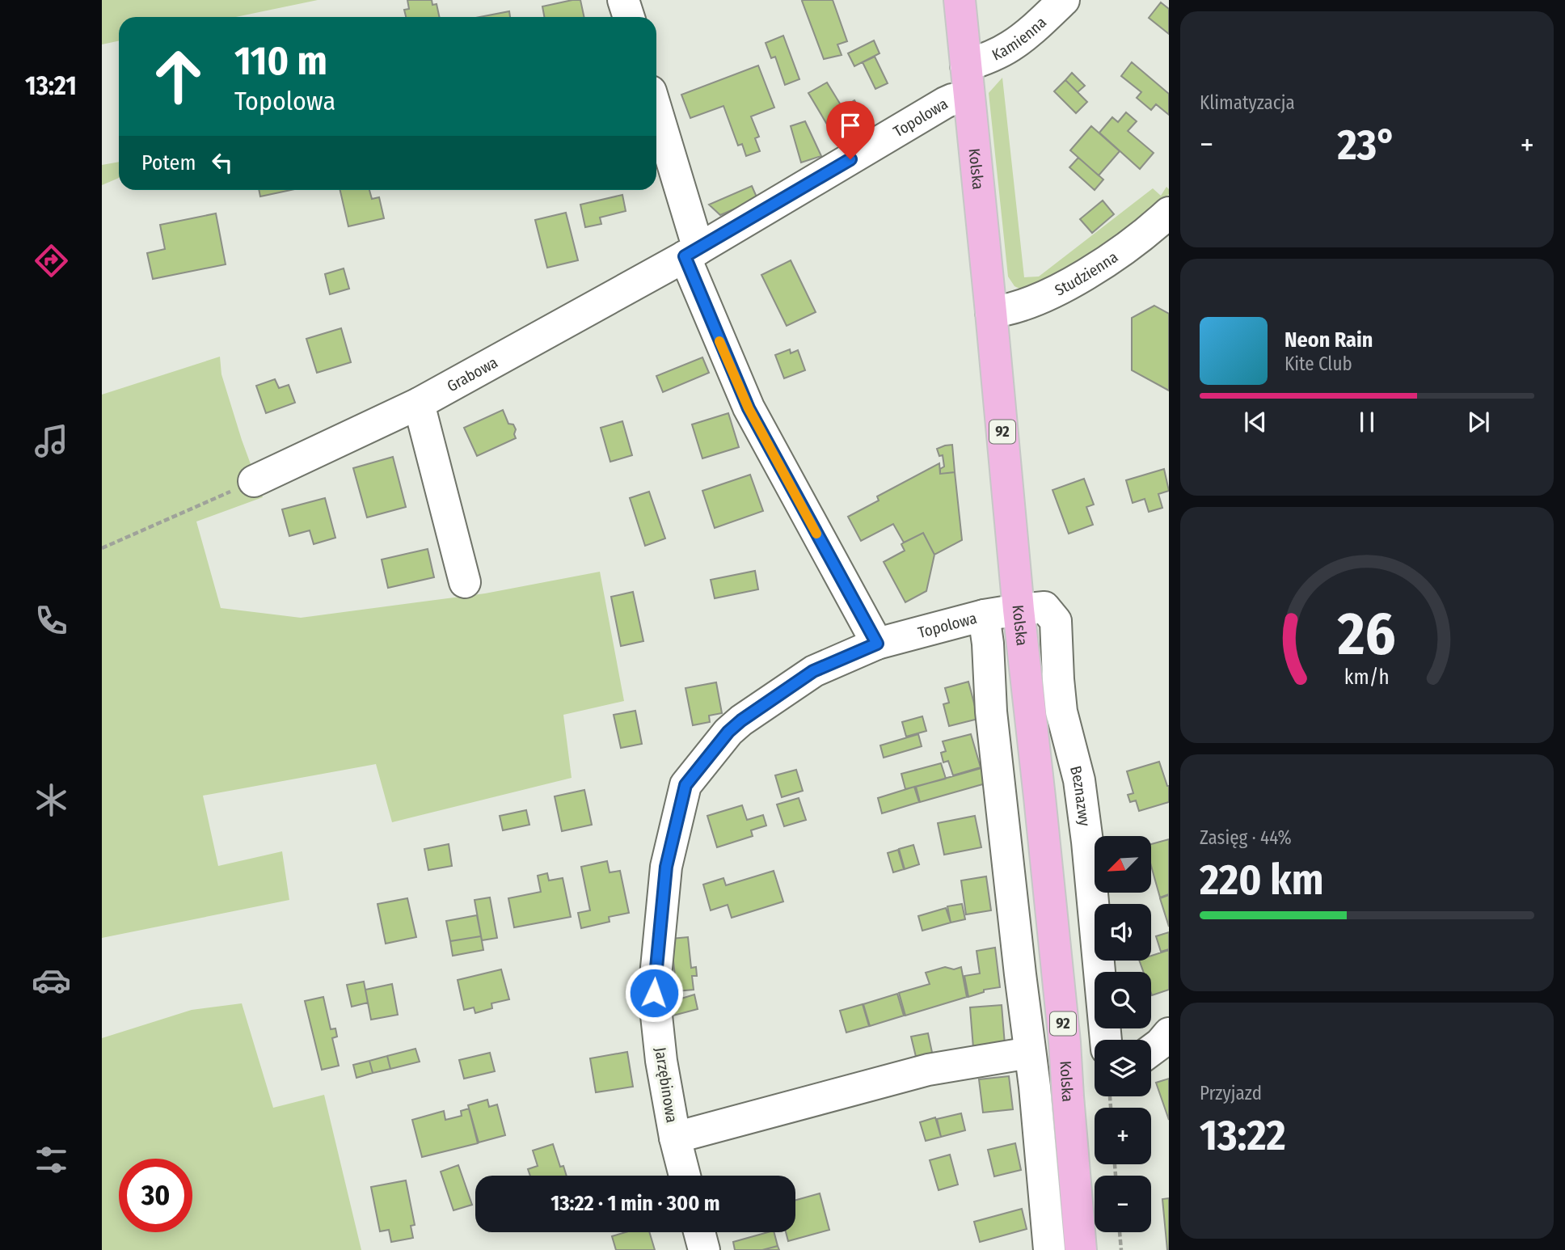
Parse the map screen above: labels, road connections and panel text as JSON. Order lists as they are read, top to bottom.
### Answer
{
  "streets": {
    "main road": ["Kolska", "92"],
    "street": [
      "Kamienna",
      "Topolowa",
      "Studzienna",
      "Grabowa",
      "Beznazwy",
      "Jarzębinowa"
    ]
  },
  "crossings": [
    ["Kamienna", "Kolska"],
    ["Topolowa", "Kolska"],
    ["Topolowa", "Grabowa"],
    ["Topolowa", "Beznazwy"],
    ["Topolowa", "Jarzębinowa"],
    ["Kolska", "Studzienna"],
    ["Kolska", "Beznazwy"]
  ],
  "north": "bottom left",
  "page": {
    "tabs": "13:21",
    "tile": [
      "Klimatyzacja",
      ["Zasięg · 44%", "220 km"],
      ["Przyjazd", "13:22"]
    ],
    "turn": ["110 m", "Topolowa"],
    "heat": ["−", "23°", "+"],
    "then": "Potem",
    "song": ["Neon Rain", "Kite Club"],
    "map_buttons": ["+", "−"],
    "limit": "30",
    "trip": "13:22 · 1 min · 300 m",
    "gauge": ["26", "km/h"]
  }
}
